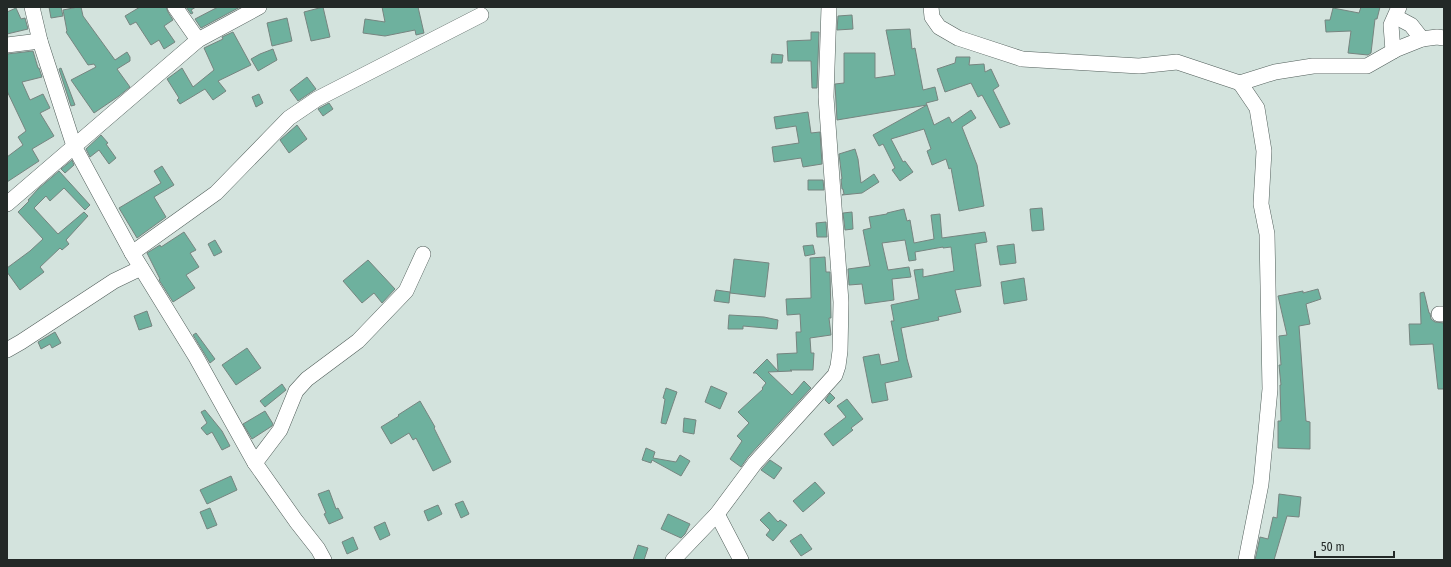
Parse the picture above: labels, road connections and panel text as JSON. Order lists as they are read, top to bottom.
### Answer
{
  "scale_bar": "50 m"
}
